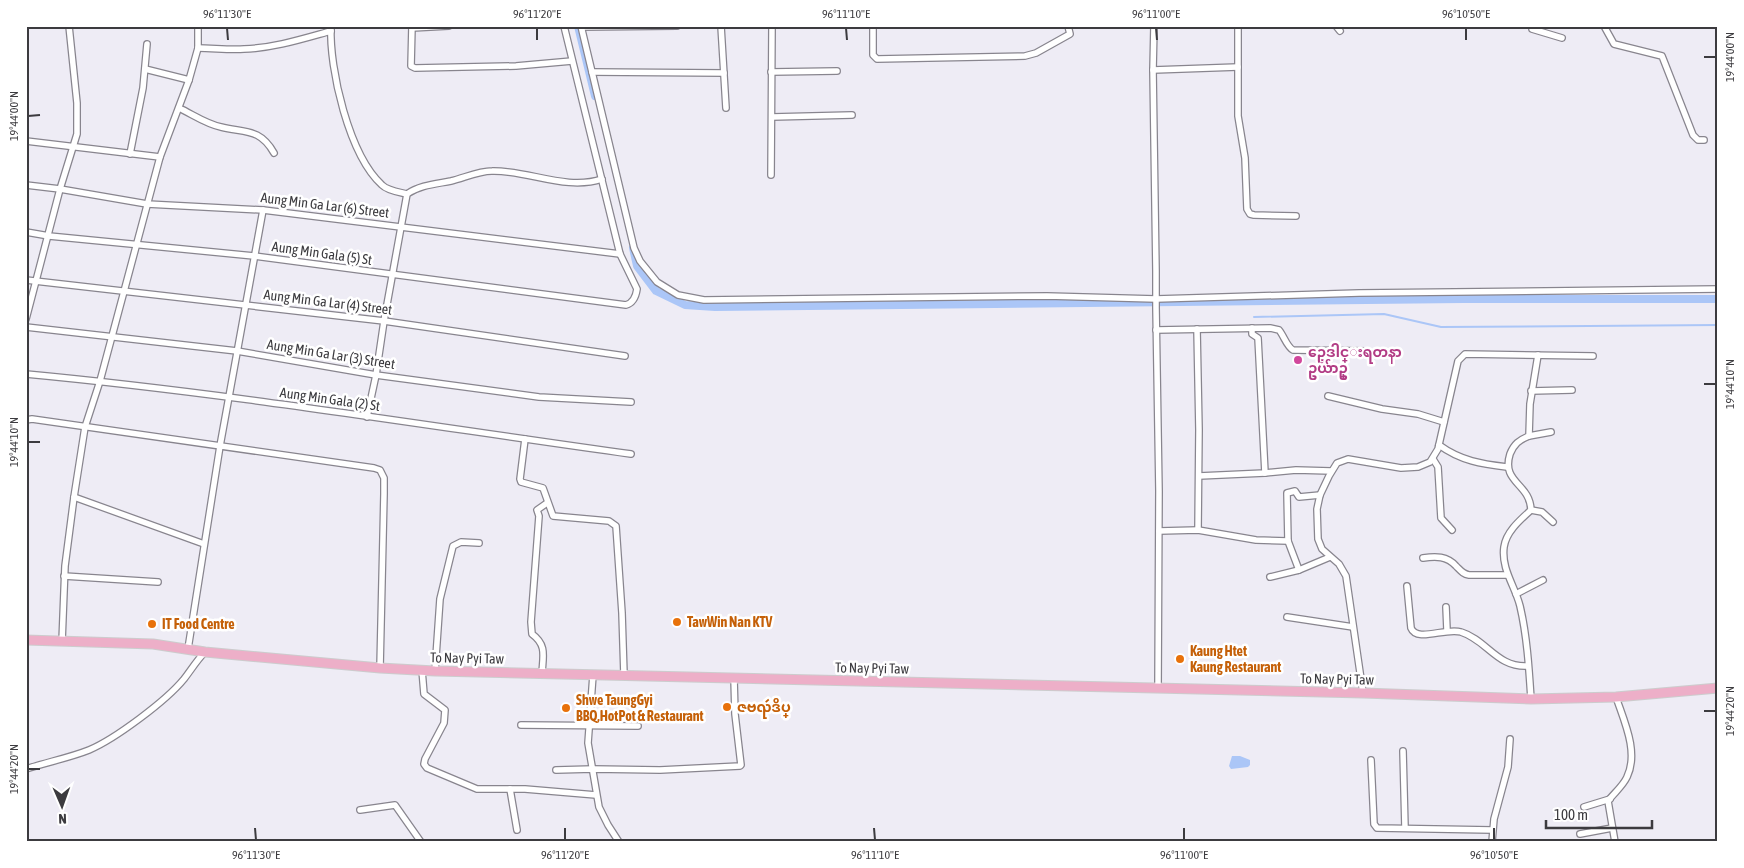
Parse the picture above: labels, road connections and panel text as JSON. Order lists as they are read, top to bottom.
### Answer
{
  "streets": {
    "main road": ["To Nay Pyi Taw"],
    "street": [
      "Aung Min Ga Lar (6) Street",
      "Aung Min Gala (5) St",
      "Aung Min Ga Lar (4) Street",
      "Aung Min Ga Lar (3) Street",
      "Aung Min Gala (2) St"
    ]
  },
  "crossings": [
    ["Aung Min Ga Lar (6) Street", "Aung Min Gala (5) St"]
  ],
  "places": [
    "ဥေဒါင္းရတနာ ဥယ်ာဥ္",
    "TawWin Nan KTV",
    "IT Food Centre",
    "Kaung Htet Kaung Restaurant",
    "ဇဗၺဴဒိပ္",
    "Shwe TaungGyi BBQ,HotPot & Restaurant"
  ],
  "scale_bar": "100 m",
  "north": "bottom",
  "coordinates": [
    "96°11'30\"E",
    "96°11'20\"E",
    "96°11'10\"E",
    "96°11'00\"E",
    "96°10'50\"E",
    "19°44'00\"N",
    "19°44'10\"N",
    "19°44'20\"N"
  ]
}
